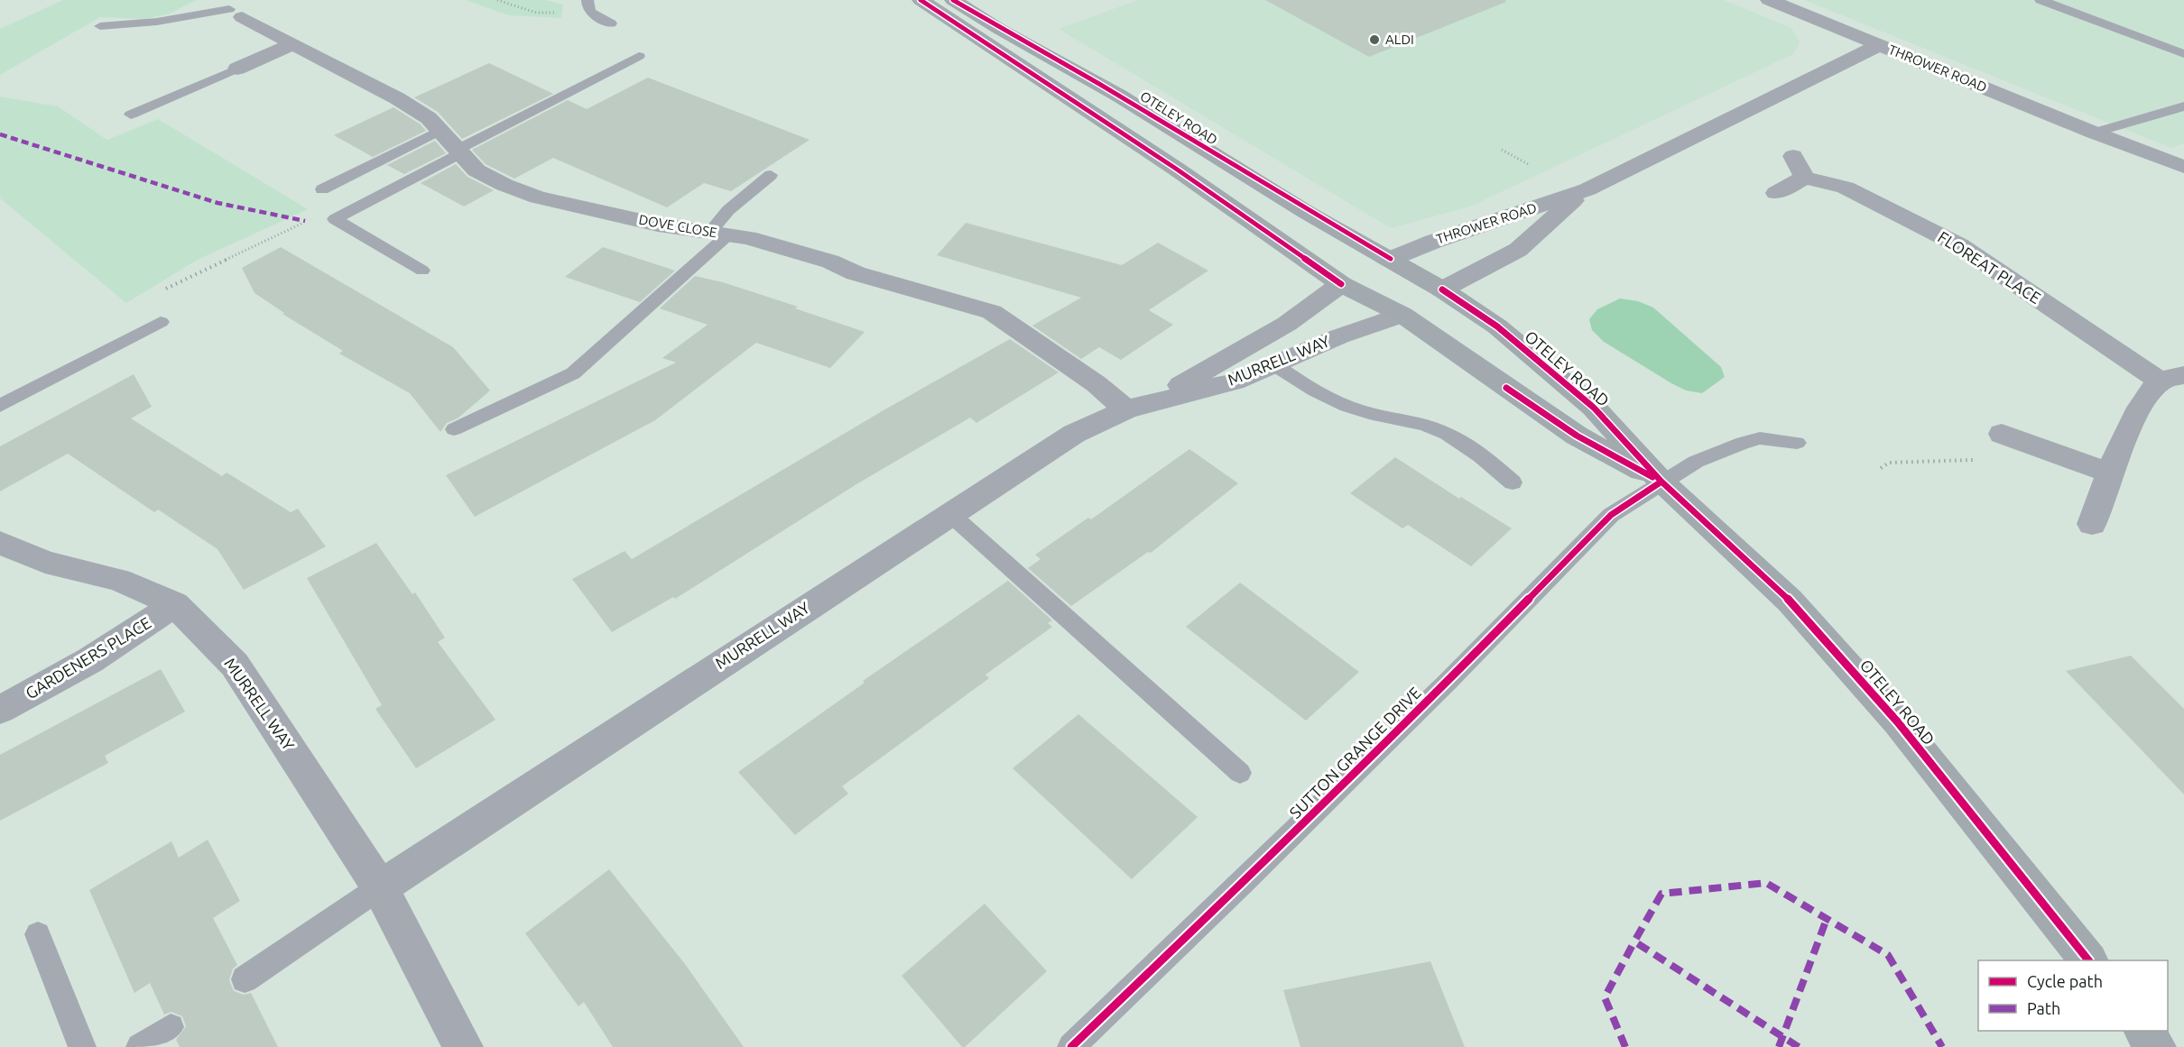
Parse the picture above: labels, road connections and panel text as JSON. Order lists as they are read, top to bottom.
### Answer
{
  "streets": {
    "main road": ["OTELEY ROAD"],
    "street": [
      "THROWER ROAD",
      "DOVE CLOSE",
      "FLOREAT PLACE",
      "MURRELL WAY",
      "GARDENERS PLACE"
    ],
    "lane": ["SUTTON GRANGE DRIVE"]
  },
  "crossings": [
    ["THROWER ROAD", "OTELEY ROAD"],
    ["OTELEY ROAD", "MURRELL WAY"],
    ["OTELEY ROAD", "SUTTON GRANGE DRIVE"],
    ["DOVE CLOSE", "MURRELL WAY"],
    ["MURRELL WAY", "GARDENERS PLACE"]
  ],
  "places": ["ALDI"],
  "legend": ["Cycle path", "Path"]
}
